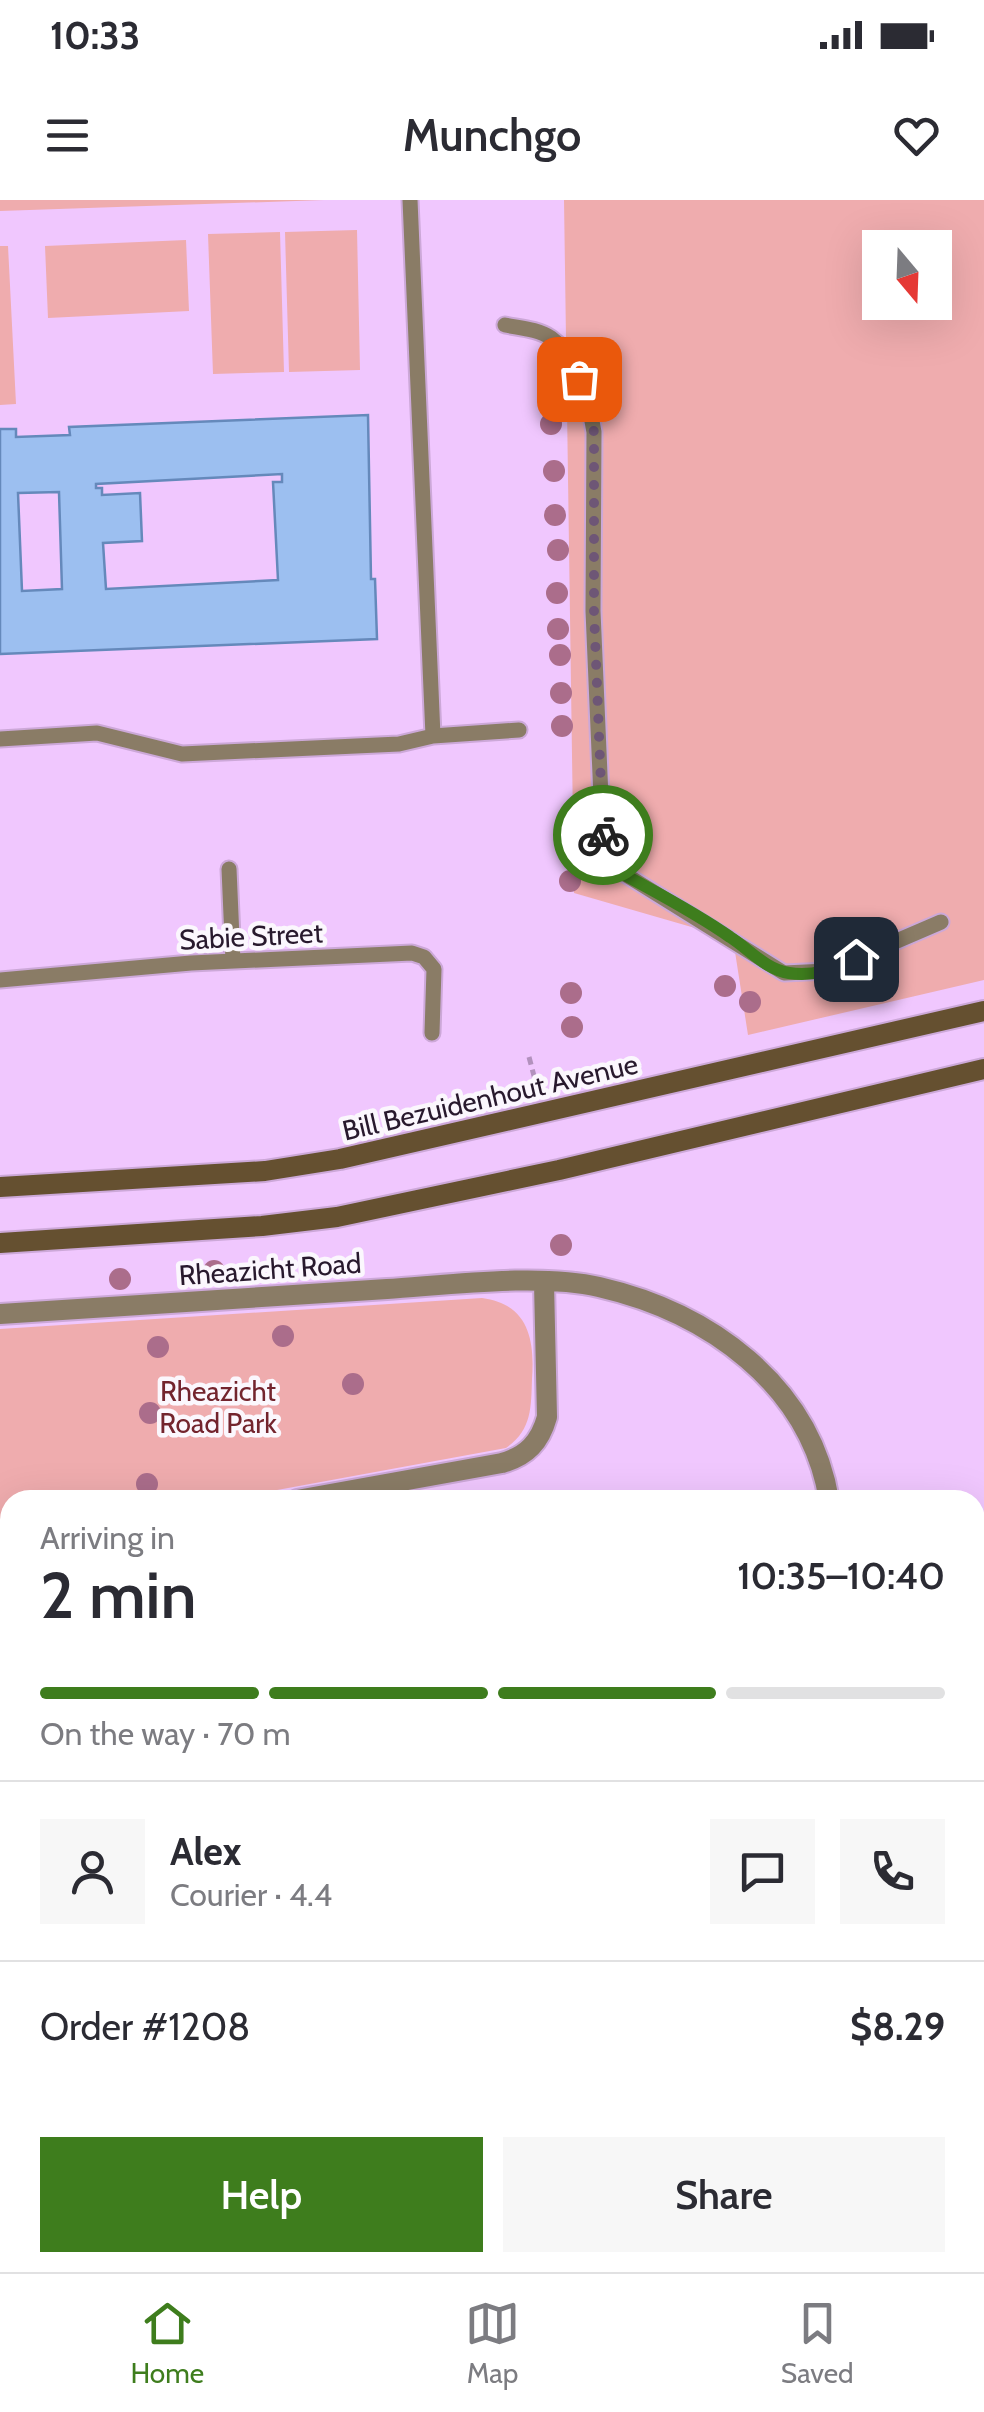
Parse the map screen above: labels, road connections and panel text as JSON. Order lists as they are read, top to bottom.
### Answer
{
  "streets": {
    "main road": ["Bill Bezuidenhout Avenue"],
    "street": ["Rheazicht Road"],
    "lane": ["Sabie Street"]
  },
  "parks": ["Rheazicht Road Park"],
  "north": "bottom",
  "page": {
    "status": "10:33",
    "header": "Munchgo",
    "heading": ["2 min", "Arriving in", "10:35–10:40"],
    "panel": [
      "Alex",
      "Courier · 4.4",
      "Order #1208",
      "$8.29"
    ],
    "bar": "On the way · 70 m",
    "buttons": ["Help", "Share"],
    "tabs": ["Home", "Map", "Saved"]
  }
}
